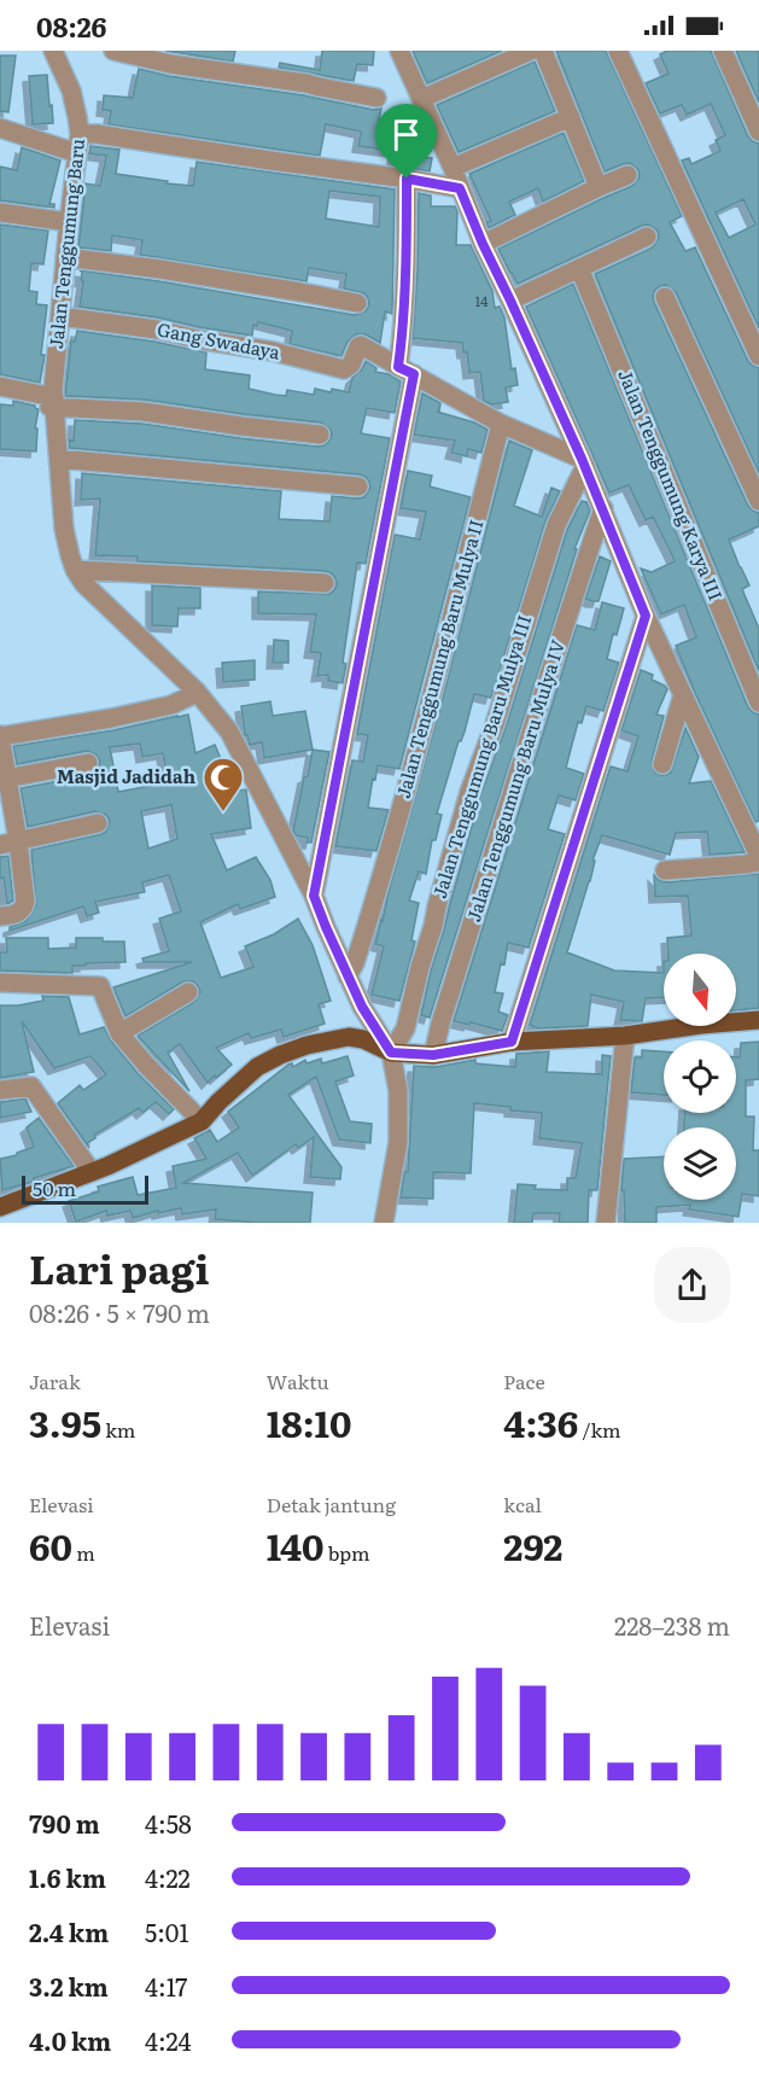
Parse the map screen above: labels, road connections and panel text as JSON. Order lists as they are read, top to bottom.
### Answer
{
  "streets": {
    "street": [
      "Jalan Tenggumung Baru",
      "Gang Swadaya",
      "Jalan Tenggumung Karya III",
      "Jalan Tenggumung Baru Mulya II",
      "Jalan Tenggumung Baru Mulya III",
      "Jalan Tenggumung Baru Mulya IV"
    ]
  },
  "crossings": [
    ["Jalan Tenggumung Baru", "Gang Swadaya"],
    ["Jalan Tenggumung Baru", "Jalan Tenggumung Baru Mulya II"],
    ["Jalan Tenggumung Baru", "Jalan Tenggumung Baru Mulya III"]
  ],
  "places": {
    "mosque": ["Masjid Jadidah"]
  },
  "house_numbers": ["14"],
  "scale_bar": "50 m",
  "north": "bottom",
  "page": {
    "status": "08:26",
    "scale": "50 m",
    "heading": ["Lari pagi", "08:26 · 5 × 790 m"],
    "stats": [
      ["Jarak", "3.95 km"],
      ["Waktu", "18:10"],
      ["Pace", "4:36 /km"],
      ["Elevasi", "60 m"],
      ["Detak jantung", "140 bpm"],
      ["kcal", "292"]
    ],
    "chart": ["Elevasi", "228–238 m"],
    "list": [
      {
        "name": "790 m",
        "note": "4:58"
      },
      {
        "name": "1.6 km",
        "note": "4:22"
      },
      {
        "name": "2.4 km",
        "note": "5:01"
      },
      {
        "name": "3.2 km",
        "note": "4:17"
      },
      {
        "name": "4.0 km",
        "note": "4:24"
      }
    ]
  }
}
